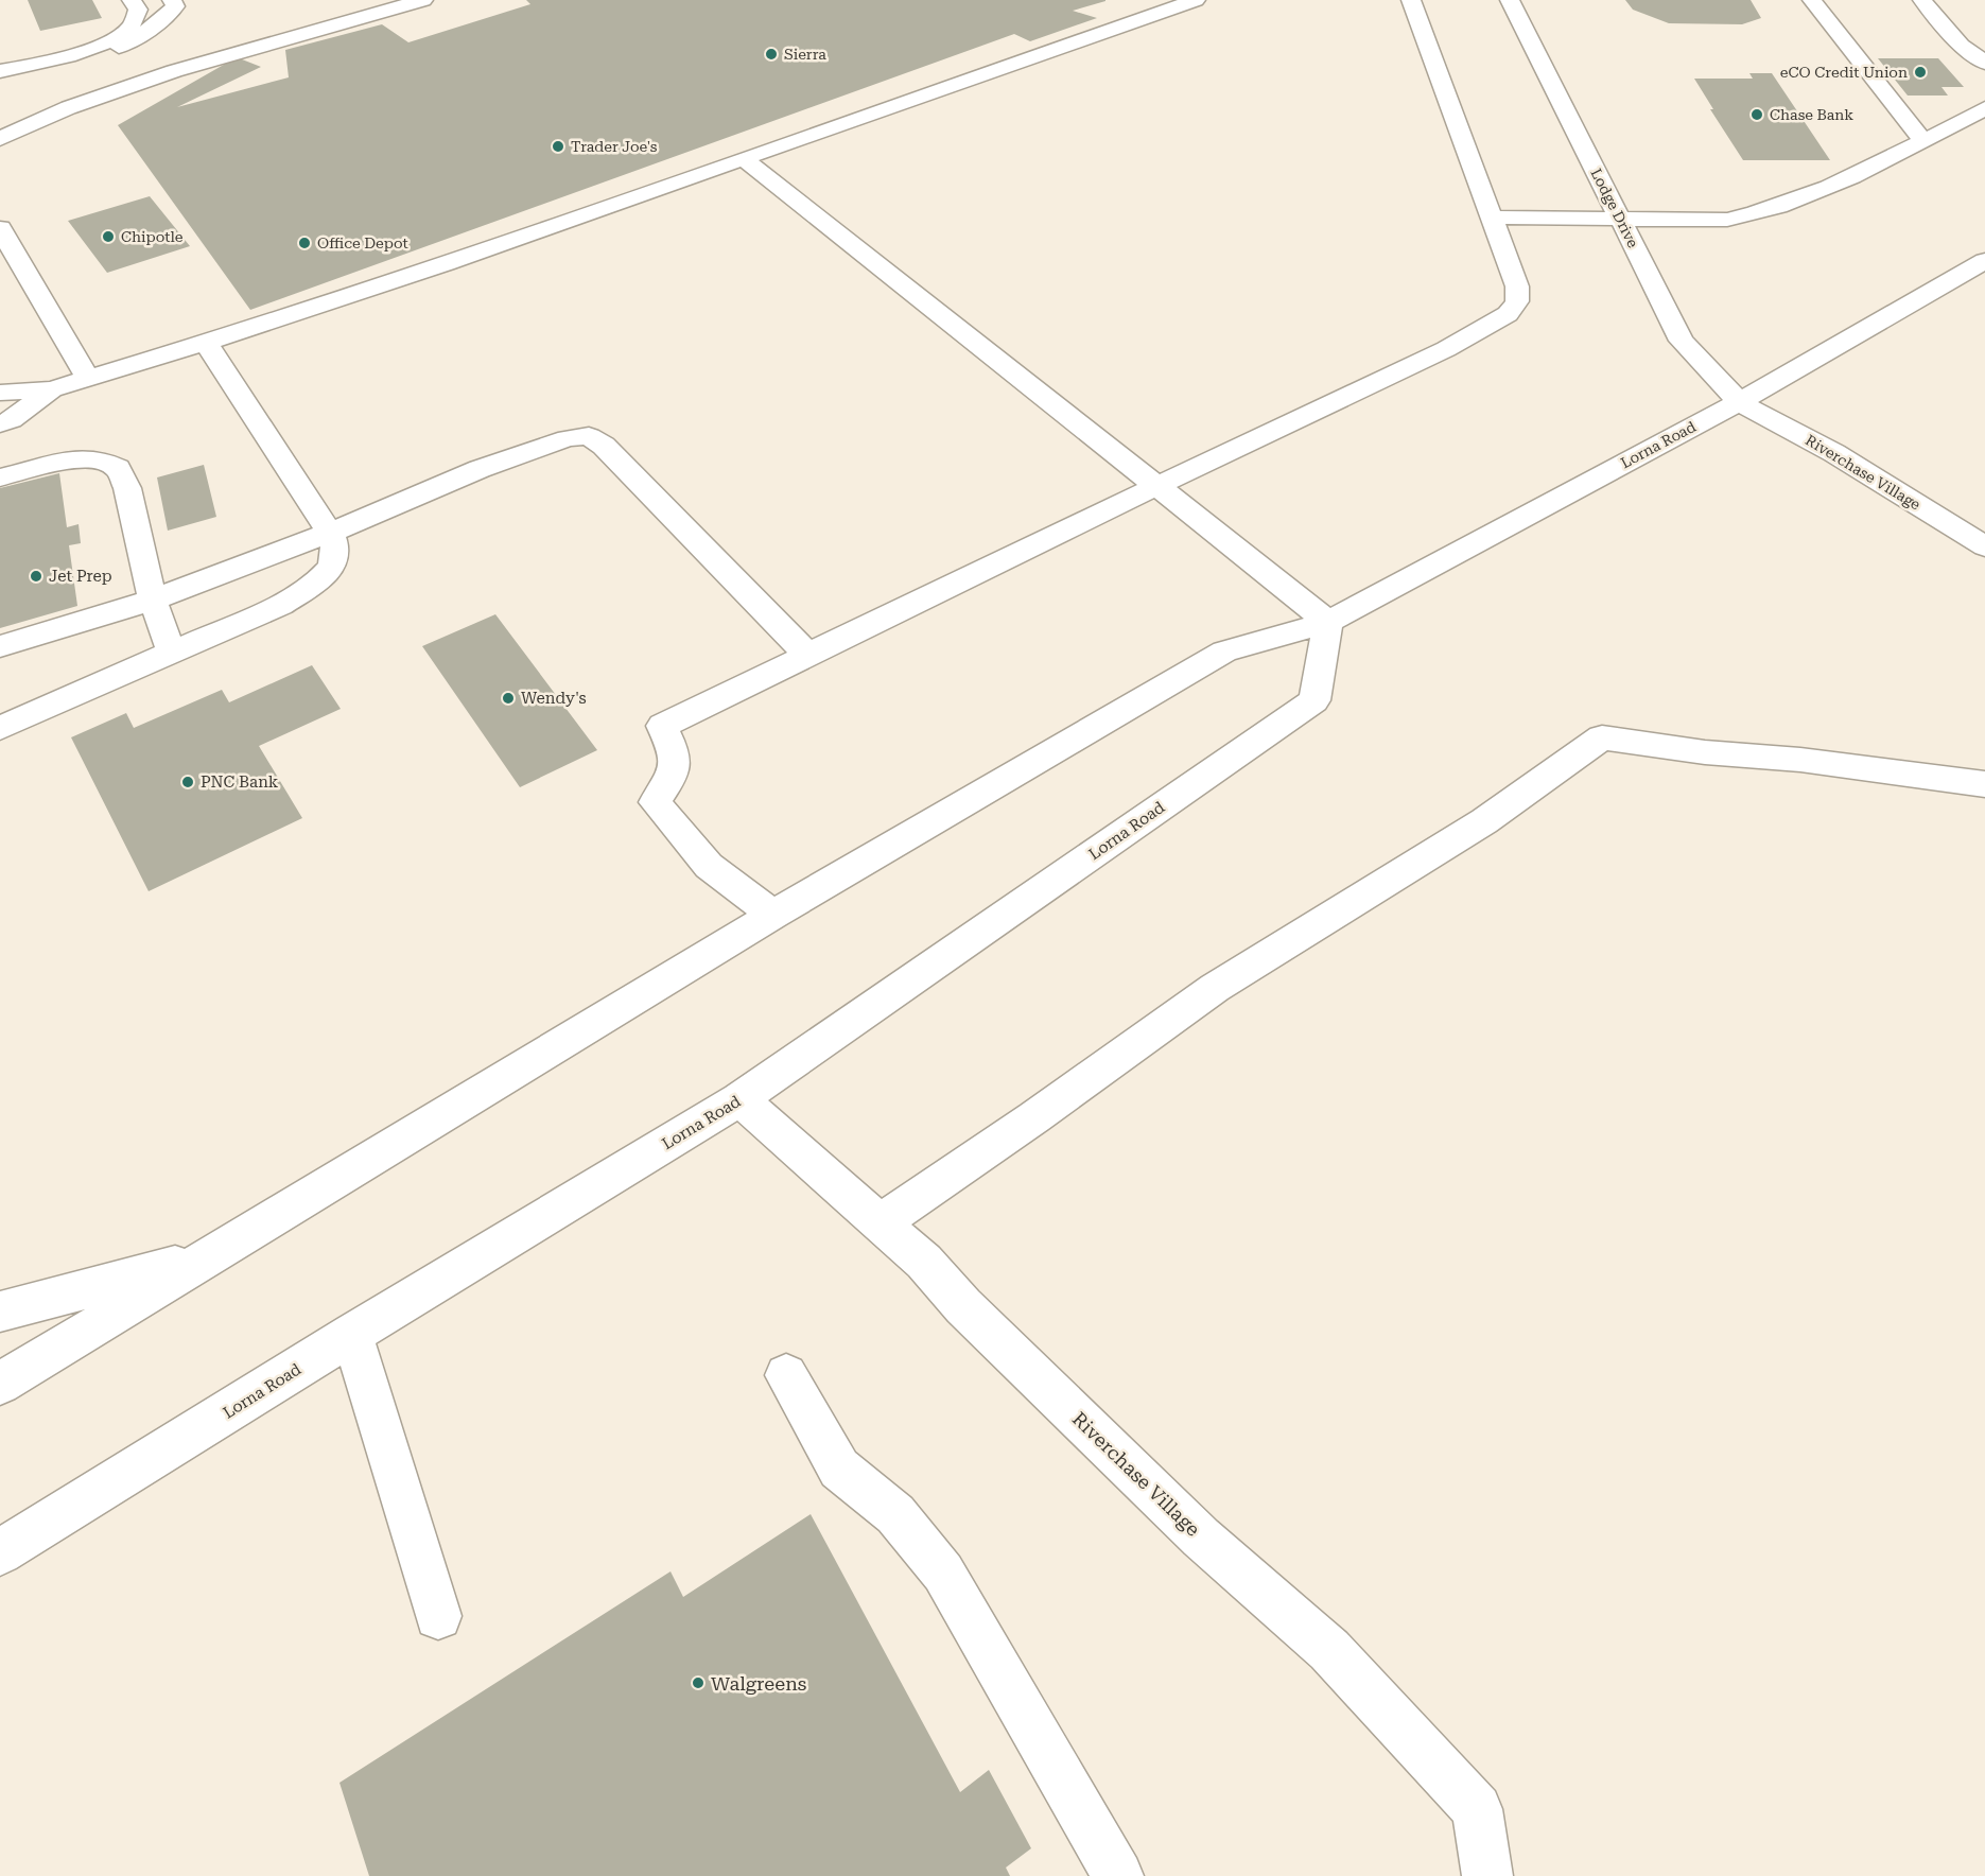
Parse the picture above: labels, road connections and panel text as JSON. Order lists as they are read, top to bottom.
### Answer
{
  "streets": {
    "street": ["Lodge Drive", "Lorna Road", "Riverchase Village"]
  },
  "crossings": [
    ["Lodge Drive", "Lorna Road"],
    ["Lodge Drive", "Riverchase Village"],
    ["Lorna Road", "Riverchase Village"]
  ],
  "places": [
    "Sierra",
    "eCO Credit Union",
    "Chase Bank",
    "Trader Joe's",
    "Chipotle",
    "Office Depot",
    "Jet Prep",
    "Wendy's",
    "PNC Bank",
    "Walgreens"
  ]
}
